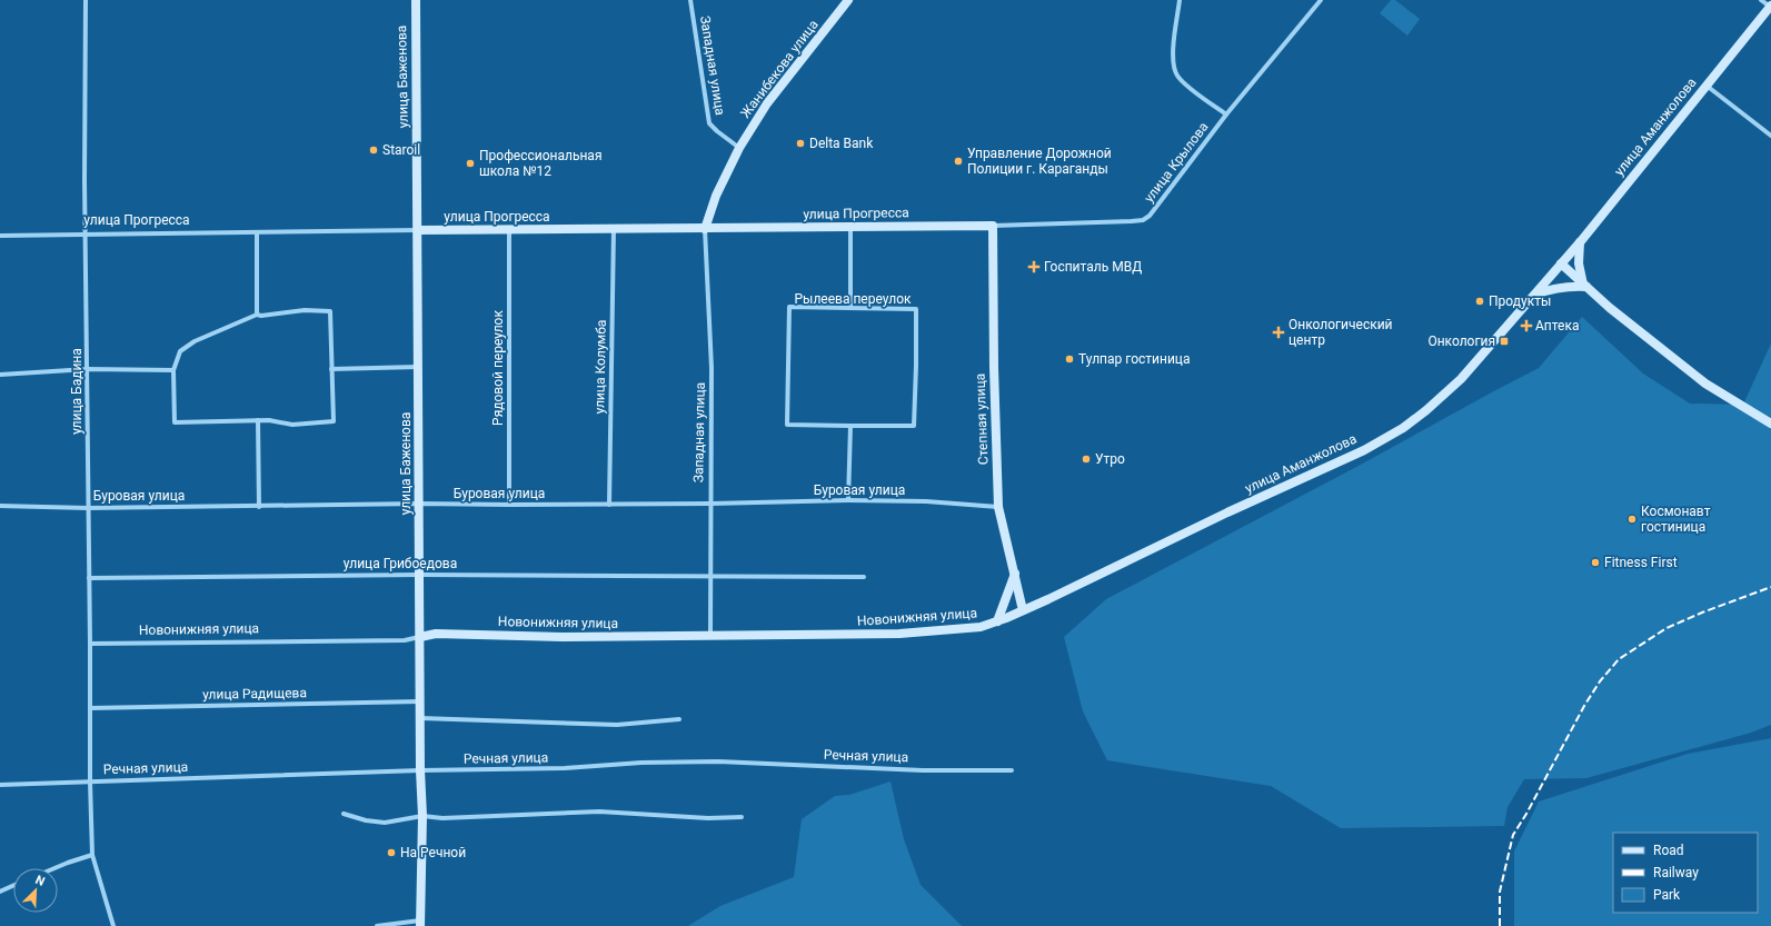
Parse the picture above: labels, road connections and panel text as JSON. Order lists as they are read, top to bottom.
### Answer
{
  "streets": {
    "main road": [
      "Жанибекова улица",
      "улица Баженова",
      "улица Аманжолова",
      "улица Прогресса",
      "Степная улица",
      "Новонижняя улица"
    ],
    "street": [
      "Западная улица",
      "улица Крылова",
      "Рылеева переулок",
      "улица Колумба",
      "Рядовой переулок",
      "улица Бадина",
      "Буровая улица",
      "улица Грибоедова",
      "улица Радищева",
      "Речная улица"
    ]
  },
  "crossings": [
    ["Западная улица", "Жанибекова улица"],
    ["Западная улица", "улица Прогресса"],
    ["Западная улица", "Буровая улица"],
    ["Западная улица", "улица Грибоедова"],
    ["Западная улица", "Новонижняя улица"],
    ["Жанибекова улица", "улица Прогресса"],
    ["улица Баженова", "улица Прогресса"],
    ["улица Баженова", "Буровая улица"],
    ["улица Баженова", "улица Грибоедова"],
    ["улица Баженова", "Новонижняя улица"],
    ["улица Баженова", "улица Радищева"],
    ["улица Баженова", "Речная улица"],
    ["улица Аманжолова", "Степная улица"],
    ["улица Аманжолова", "Новонижняя улица"],
    ["улица Крылова", "улица Прогресса"],
    ["улица Крылова", "Степная улица"],
    ["улица Прогресса", "улица Колумба"],
    ["улица Прогресса", "Рядовой переулок"],
    ["улица Прогресса", "улица Бадина"],
    ["улица Прогресса", "Степная улица"],
    ["улица Колумба", "Буровая улица"],
    ["Рядовой переулок", "Буровая улица"],
    ["улица Бадина", "Буровая улица"],
    ["улица Бадина", "улица Грибоедова"],
    ["улица Бадина", "Новонижняя улица"],
    ["улица Бадина", "улица Радищева"],
    ["улица Бадина", "Речная улица"],
    ["Степная улица", "Буровая улица"],
    ["Степная улица", "Новонижняя улица"]
  ],
  "places": {
    "other": [
      "Delta Bank",
      "Staroil",
      "Управление Дорожной Полиции г. Караганды",
      "Профессиональная школа №12",
      "Продукты",
      "Тулпар гостиница",
      "Утро",
      "Космонавт гостиница",
      "Fitness First",
      "На Речной"
    ],
    "health": ["Госпиталь МВД", "Аптека", "Онкологический центр"],
    "transit": ["Онкология"]
  },
  "legend": ["Road", "Railway", "Park"],
  "north": "top right"
}
